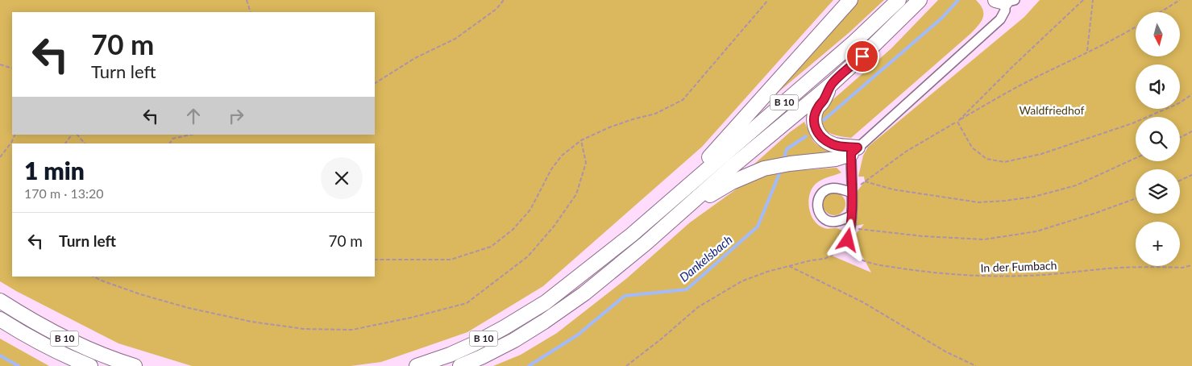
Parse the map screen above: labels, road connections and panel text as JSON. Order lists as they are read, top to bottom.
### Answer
{
  "streets": {
    "highway": ["B 10"],
    "path": ["In der Fumbach"]
  },
  "water": ["Dankelsbach"],
  "parks": ["Waldfriedhof"],
  "north": "bottom",
  "page": {
    "map_buttons": "+",
    "turn": ["70 m", "Turn left"],
    "heading": ["1 min", "170 m · 13:20"],
    "list": [
      {
        "name": "Turn left",
        "value": "70 m"
      }
    ]
  }
}
